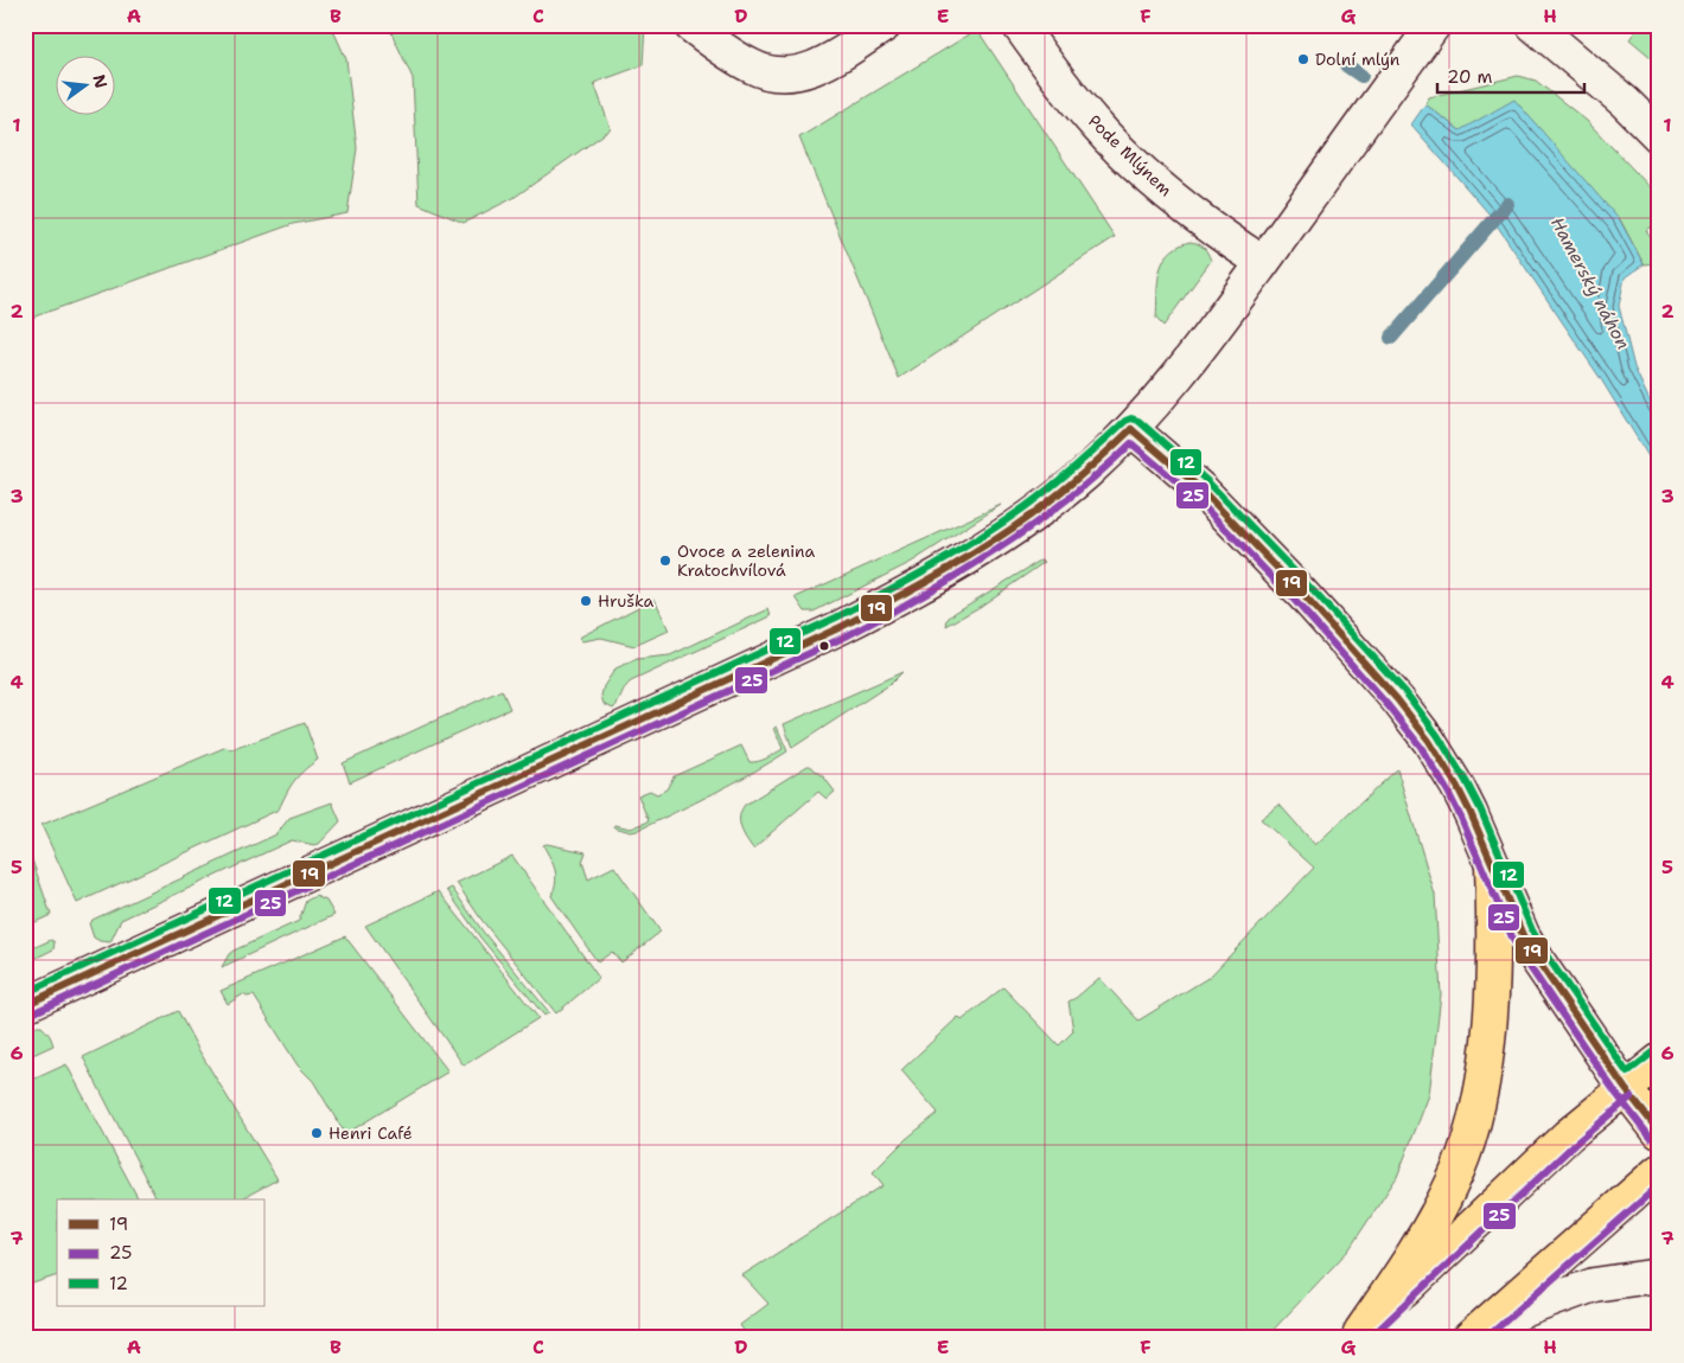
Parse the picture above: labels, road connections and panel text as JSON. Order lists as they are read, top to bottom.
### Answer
{
  "streets": {
    "street": ["Pode Mlýnem"]
  },
  "water": ["Hamerský náhon"],
  "places": [
    "Dolní mlýn",
    "Ovoce a zelenina Kratochvílová",
    "Hruška",
    "Henri Café"
  ],
  "lines": ["transit line 12", "transit line 19", "transit line 25"],
  "legend": ["19", "25", "12"],
  "scale_bar": "20 m",
  "north": "right",
  "grid": {
    "columns": [
      "A",
      "B",
      "C",
      "D",
      "E",
      "F",
      "G",
      "H"
    ],
    "rows": [
      "1",
      "2",
      "3",
      "4",
      "5",
      "6",
      "7"
    ]
  }
}
